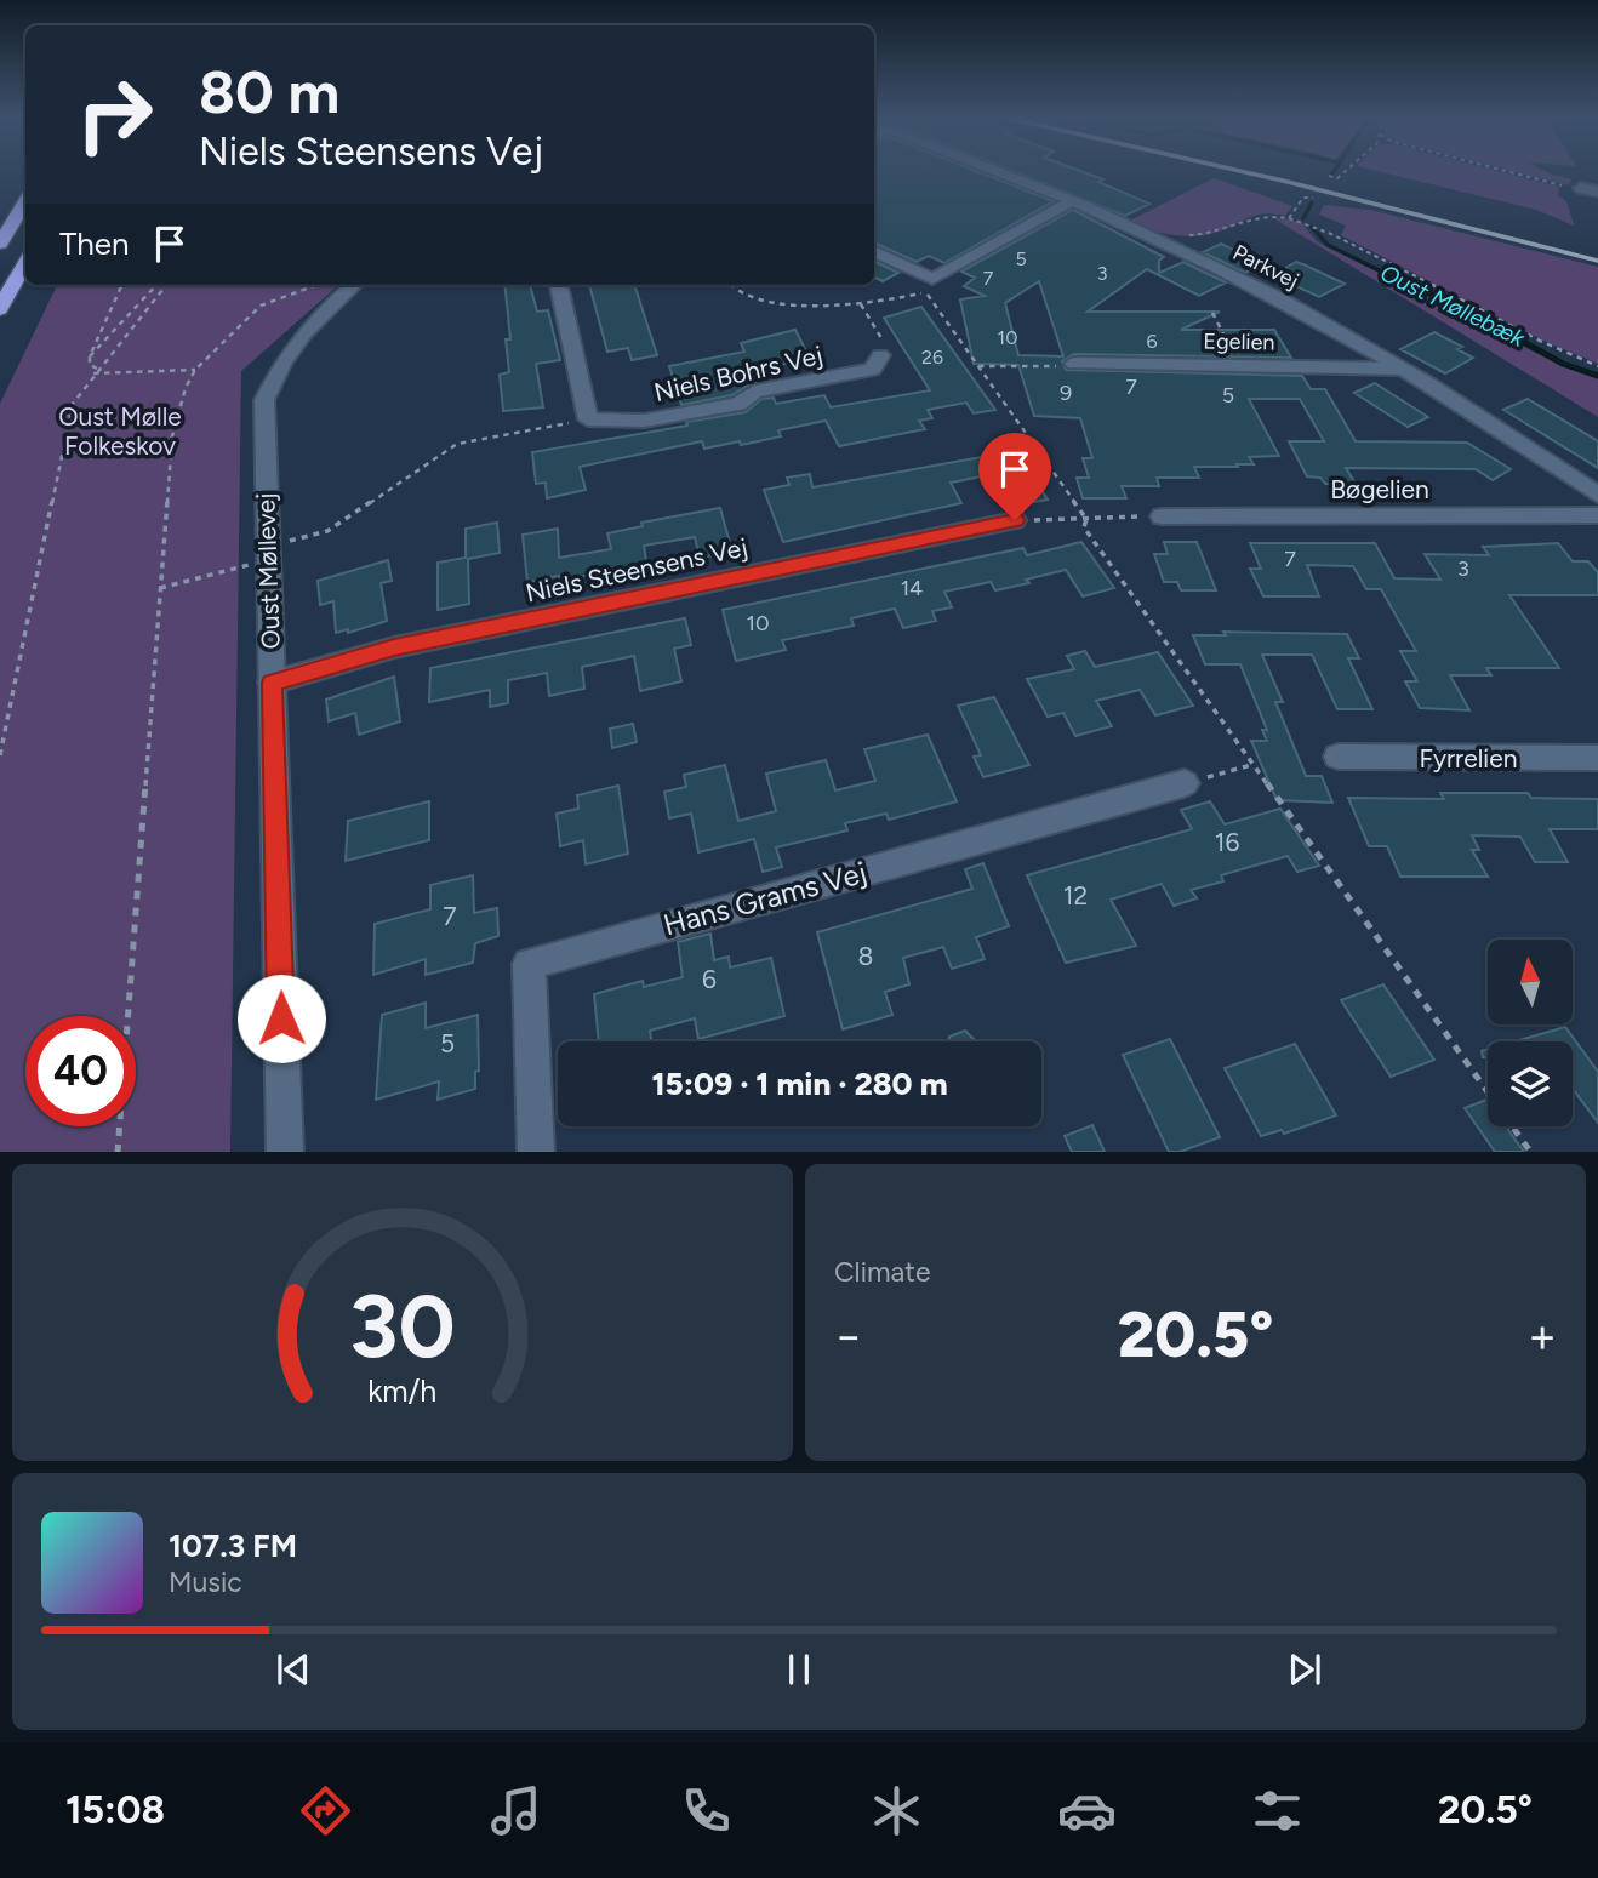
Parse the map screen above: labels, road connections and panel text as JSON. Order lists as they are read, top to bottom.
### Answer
{
  "streets": {
    "street": [
      "Parkvej",
      "Egelien",
      "Niels Bohrs Vej",
      "Bøgelien",
      "Niels Steensens Vej",
      "Oust Møllevej",
      "Fyrrelien",
      "Hans Grams Vej"
    ]
  },
  "crossings": [
    ["Parkvej", "Egelien"],
    ["Niels Steensens Vej", "Oust Møllevej"]
  ],
  "water": ["Oust Møllebæk"],
  "parks": ["Oust Mølle Folkeskov"],
  "house_numbers": [
    "5",
    "3",
    "7",
    "10",
    "6",
    "26",
    "7",
    "9",
    "5",
    "7",
    "3",
    "14",
    "10",
    "16",
    "12",
    "7",
    "8",
    "6",
    "5"
  ],
  "north": "top",
  "page": {
    "turn": ["80 m", "Niels Steensens Vej"],
    "then": "Then",
    "limit": "40",
    "trip": "15:09 · 1 min · 280 m",
    "tile": "Climate",
    "heat": ["−", "20.5°", "+"],
    "song": ["107.3 FM", "Music"],
    "tabs": ["15:08", "20.5°"],
    "gauge": ["30", "km/h"]
  }
}
